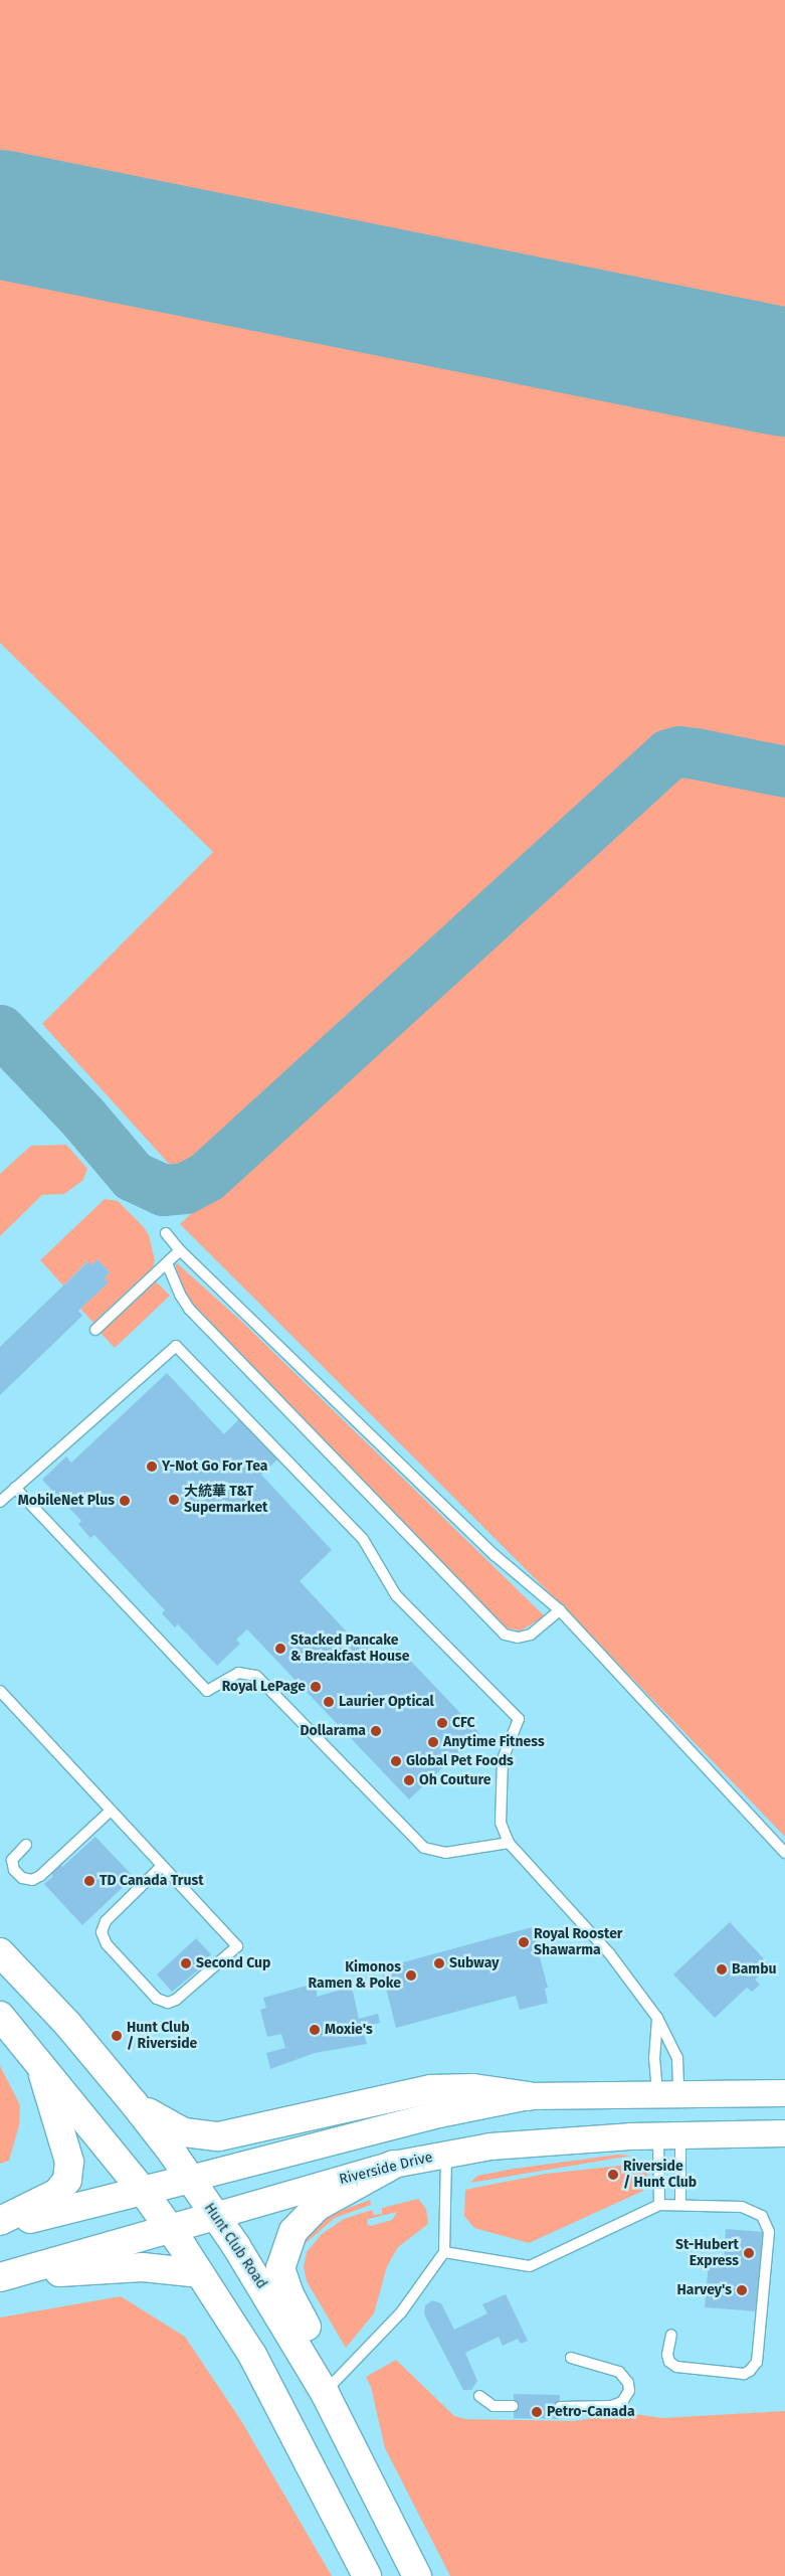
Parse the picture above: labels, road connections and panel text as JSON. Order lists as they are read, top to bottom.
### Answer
{
  "streets": {
    "main road": ["Riverside Drive", "Hunt Club Road"]
  },
  "crossings": [
    ["Riverside Drive", "Hunt Club Road"]
  ],
  "places": [
    "Y-Not Go For Tea",
    "大統華 T&T Supermarket",
    "MobileNet Plus",
    "Stacked Pancake & Breakfast House",
    "Royal LePage",
    "Laurier Optical",
    "CFC",
    "Dollarama",
    "Anytime Fitness",
    "Global Pet Foods",
    "Oh Couture",
    "TD Canada Trust",
    "Royal Rooster Shawarma",
    "Second Cup",
    "Subway",
    "Bambu",
    "Kimonos Ramen & Poke",
    "Moxie's",
    "Hunt Club / Riverside",
    "Riverside / Hunt Club",
    "St-Hubert Express",
    "Harvey's",
    "Petro-Canada"
  ]
}
